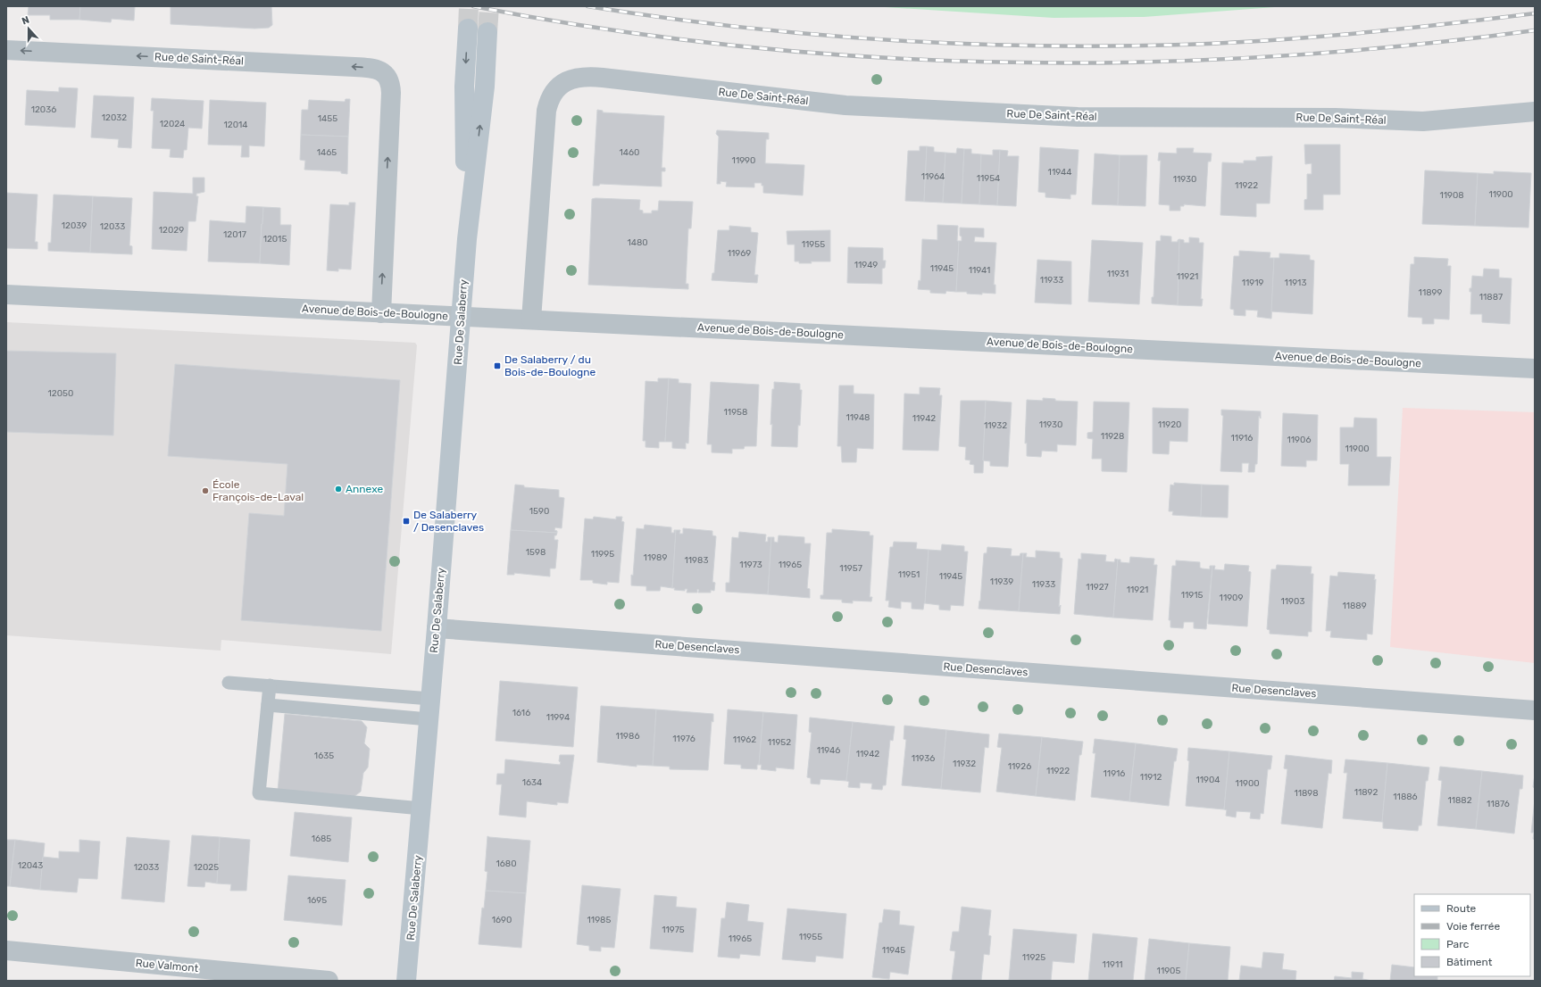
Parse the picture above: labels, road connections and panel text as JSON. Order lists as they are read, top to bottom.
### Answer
{
  "streets": {
    "main road": ["Rue De Salaberry"],
    "street": [
      "Rue de Saint-Réal",
      "Rue De Saint-Réal",
      "Avenue de Bois-de-Boulogne",
      "Rue Desenclaves",
      "Rue Valmont"
    ]
  },
  "crossings": [
    ["Rue de Saint-Réal", "Avenue de Bois-de-Boulogne"],
    ["Rue De Saint-Réal", "Avenue de Bois-de-Boulogne"],
    ["Avenue de Bois-de-Boulogne", "Rue De Salaberry"],
    ["Rue De Salaberry", "Rue Desenclaves"]
  ],
  "places": {
    "transit": ["De Salaberry / du Bois-de-Boulogne", "De Salaberry / Desenclaves"],
    "other": ["Annexe", "École François-de-Laval"]
  },
  "house_numbers": [
    "12036",
    "12032",
    "1455",
    "12024",
    "12014",
    "1465",
    "1460",
    "11990",
    "11944",
    "11964",
    "11954",
    "11930",
    "11922",
    "11900",
    "11908",
    "12039",
    "12033",
    "12029",
    "12017",
    "12015",
    "1480",
    "11955",
    "11969",
    "11949",
    "11945",
    "11941",
    "11931",
    "11921",
    "11933",
    "11919",
    "11913",
    "11899",
    "11887",
    "12050",
    "11958",
    "11948",
    "11942",
    "11930",
    "11920",
    "11932",
    "11928",
    "11916",
    "11906",
    "11900",
    "1590",
    "1598",
    "11995",
    "11989",
    "11983",
    "11973",
    "11965",
    "11957",
    "11951",
    "11945",
    "11939",
    "11933",
    "11927",
    "11921",
    "11915",
    "11909",
    "11903",
    "11889",
    "1616",
    "11994",
    "11986",
    "11976",
    "11962",
    "11952",
    "11946",
    "11942",
    "1635",
    "11936",
    "11932",
    "11926",
    "11922",
    "11916",
    "11912",
    "11904",
    "1634",
    "11900",
    "11892",
    "11898",
    "11886",
    "11882",
    "11876",
    "1685",
    "1680",
    "12043",
    "12033",
    "12025",
    "1695",
    "1690",
    "11985",
    "11975",
    "11955",
    "11965",
    "11945",
    "11925",
    "11911",
    "11905"
  ],
  "legend": [
    "Route",
    "Voie ferrée",
    "Parc",
    "Bâtiment"
  ],
  "north": "top"
}
